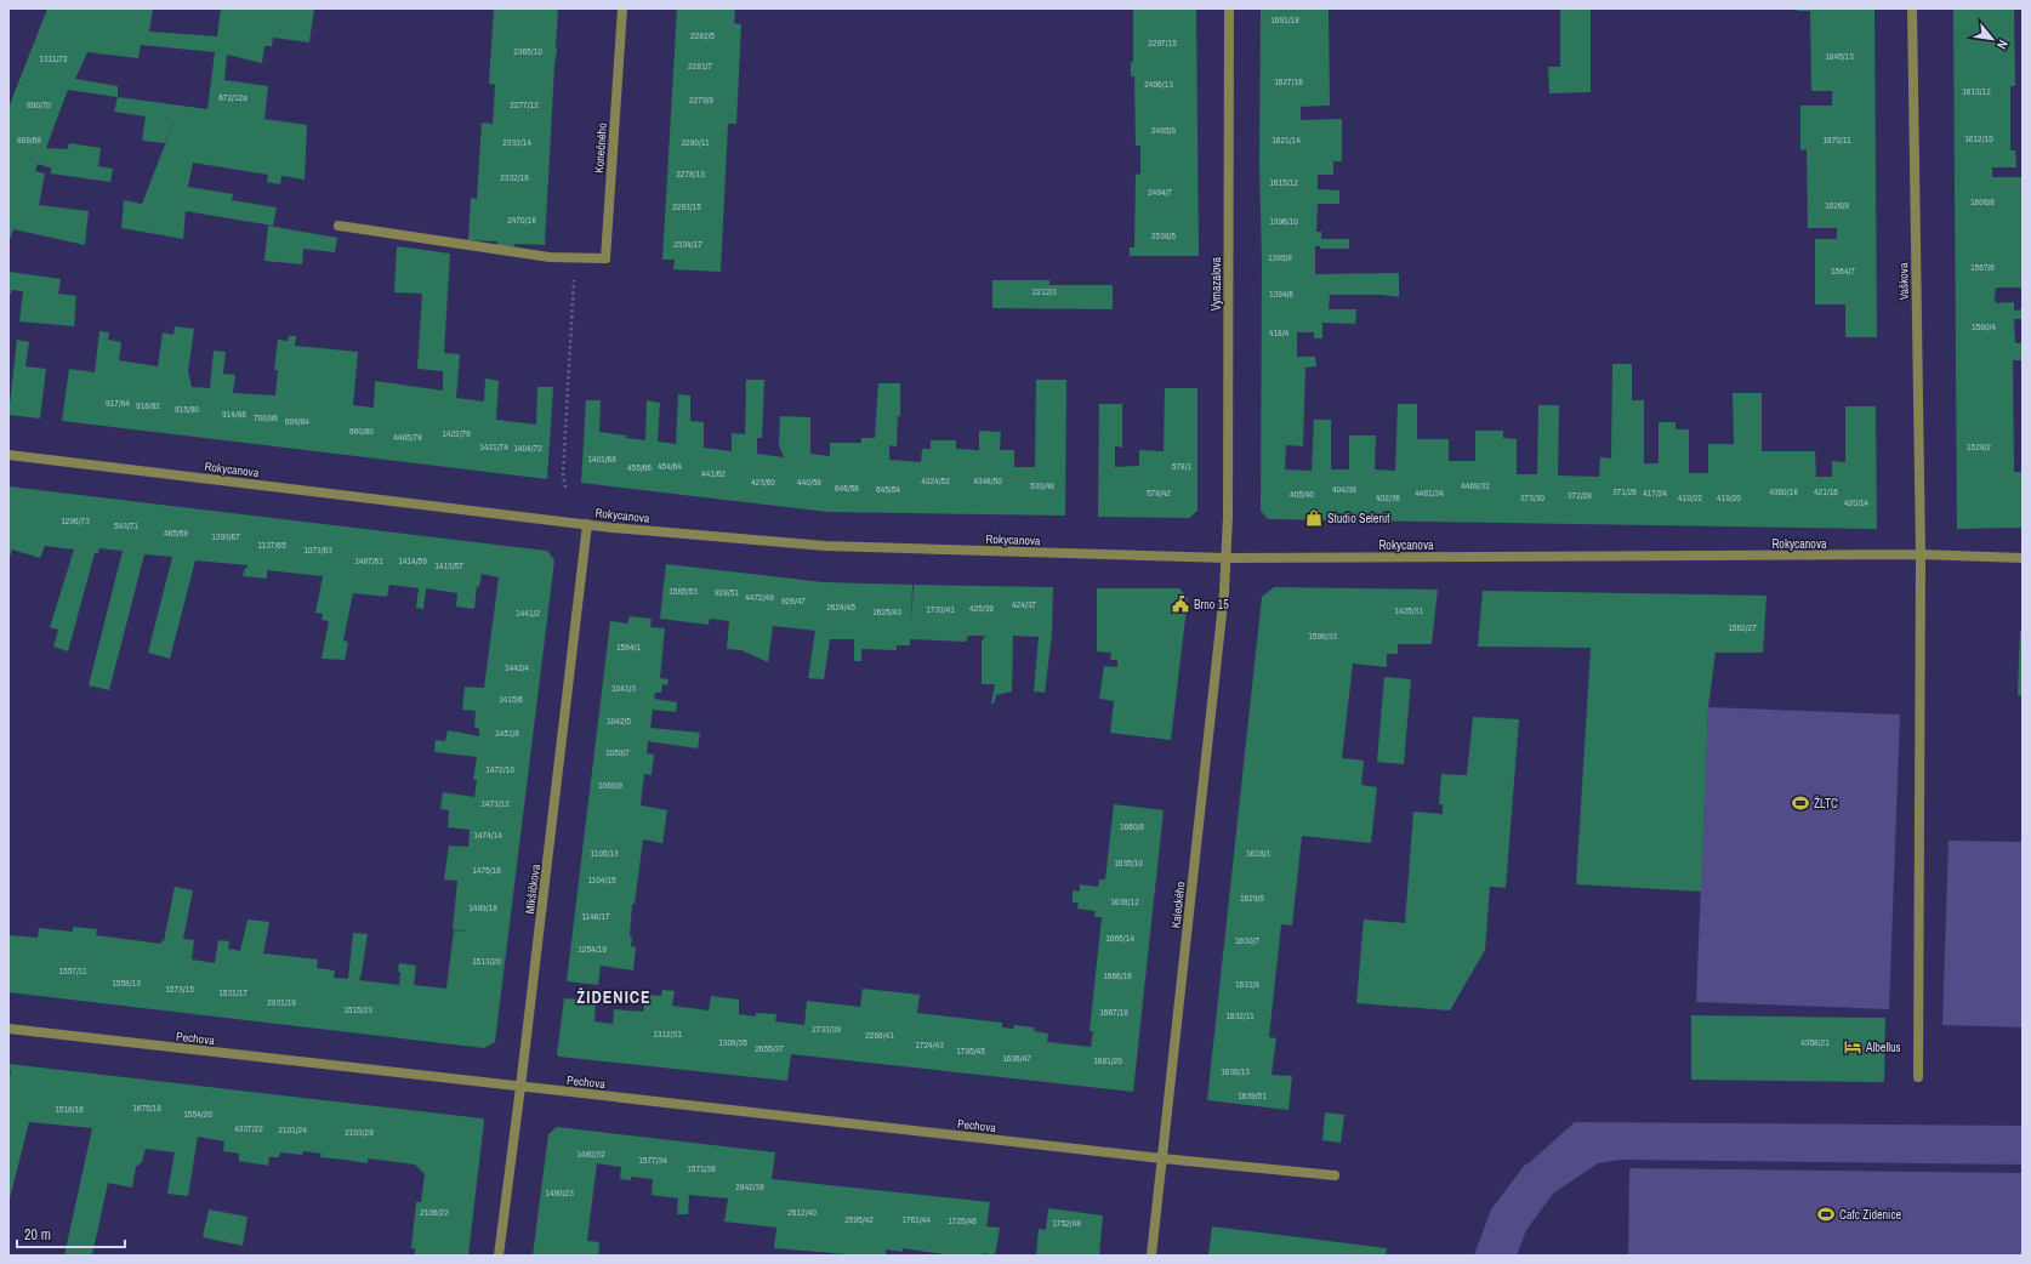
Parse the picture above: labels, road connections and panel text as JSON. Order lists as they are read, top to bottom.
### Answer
{
  "streets": {
    "street": [
      "Konečného",
      "Vaškova",
      "Vymazalova",
      "Rokycanova",
      "Mikšíčkova",
      "Kaleckého",
      "Pechova"
    ]
  },
  "crossings": [
    ["Vaškova", "Rokycanova"],
    ["Vymazalova", "Rokycanova"],
    ["Vymazalova", "Kaleckého"],
    ["Rokycanova", "Mikšíčkova"],
    ["Rokycanova", "Kaleckého"],
    ["Mikšíčkova", "Pechova"],
    ["Kaleckého", "Pechova"]
  ],
  "districts": ["ŽIDENICE"],
  "places": {
    "shop": ["Studio Selenit"],
    "public building": ["Brno 15"],
    "sports": ["ŽLTC", "Cafc Zidenice"],
    "hotel": ["Albellus"]
  },
  "house_numbers": [
    "1691/18",
    "2282/5",
    "2297/15",
    "2365/10",
    "1845/13",
    "1311/72",
    "2281/7",
    "1627/16",
    "2496/13",
    "1613/12",
    "672/12a",
    "2279/9",
    "890/70",
    "2277/12",
    "2495/9",
    "1612/10",
    "889/68",
    "1621/14",
    "1670/11",
    "2333/14",
    "2280/11",
    "2278/13",
    "2332/16",
    "1615/12",
    "2494/7",
    "1606/8",
    "1626/9",
    "2283/15",
    "2470/18",
    "1396/10",
    "2538/5",
    "2334/17",
    "1395/8",
    "1567/6",
    "1564/7",
    "2212/3",
    "1394/6",
    "1580/4",
    "418/4",
    "917/94",
    "916/92",
    "915/90",
    "914/88",
    "700/86",
    "699/84",
    "660/80",
    "1422/76",
    "4485/78",
    "1421/74",
    "1528/2",
    "1404/72",
    "1401/68",
    "454/64",
    "578/1",
    "455/66",
    "441/62",
    "4324/52",
    "4348/50",
    "423/60",
    "440/58",
    "530/48",
    "4469/32",
    "646/56",
    "645/54",
    "404/38",
    "371/26",
    "4360/18",
    "421/16",
    "578/42",
    "4481/34",
    "417/24",
    "405/40",
    "372/28",
    "402/36",
    "373/30",
    "410/22",
    "419/20",
    "420/14",
    "1296/73",
    "543/71",
    "485/69",
    "1393/67",
    "1137/65",
    "1073/63",
    "1487/61",
    "1414/59",
    "1413/57",
    "1585/53",
    "928/51",
    "4472/49",
    "926/47",
    "424/37",
    "2624/45",
    "425/39",
    "1733/41",
    "1425/31",
    "2625/43",
    "1441/2",
    "1562/27",
    "1599/33",
    "1584/1",
    "1442/4",
    "1041/3",
    "1415/6",
    "1042/5",
    "1451/8",
    "1059/7",
    "1472/10",
    "1060/9",
    "1473/12",
    "1660/8",
    "1474/14",
    "1105/13",
    "1628/3",
    "1635/10",
    "1475/16",
    "1104/15",
    "1629/5",
    "1638/12",
    "1499/18",
    "1148/17",
    "1665/14",
    "1630/7",
    "1254/19",
    "1513/20",
    "1557/11",
    "1666/16",
    "1558/13",
    "1631/9",
    "1573/15",
    "1531/17",
    "2931/19",
    "1515/23",
    "1667/18",
    "1632/11",
    "2733/39",
    "1312/31",
    "2268/41",
    "1308/35",
    "4358/21",
    "1724/43",
    "2655/37",
    "1795/45",
    "1636/47",
    "1681/20",
    "1639/13",
    "1639/51",
    "1675/18",
    "1518/16",
    "1554/20",
    "4337/22",
    "2101/24",
    "2103/28",
    "1480/32",
    "1577/34",
    "1571/36",
    "2942/38",
    "1480/23",
    "2106/22",
    "2612/40",
    "2595/42",
    "1761/44",
    "1725/46",
    "1752/48"
  ],
  "scale_bar": "20 m",
  "north": "bottom right"
}
